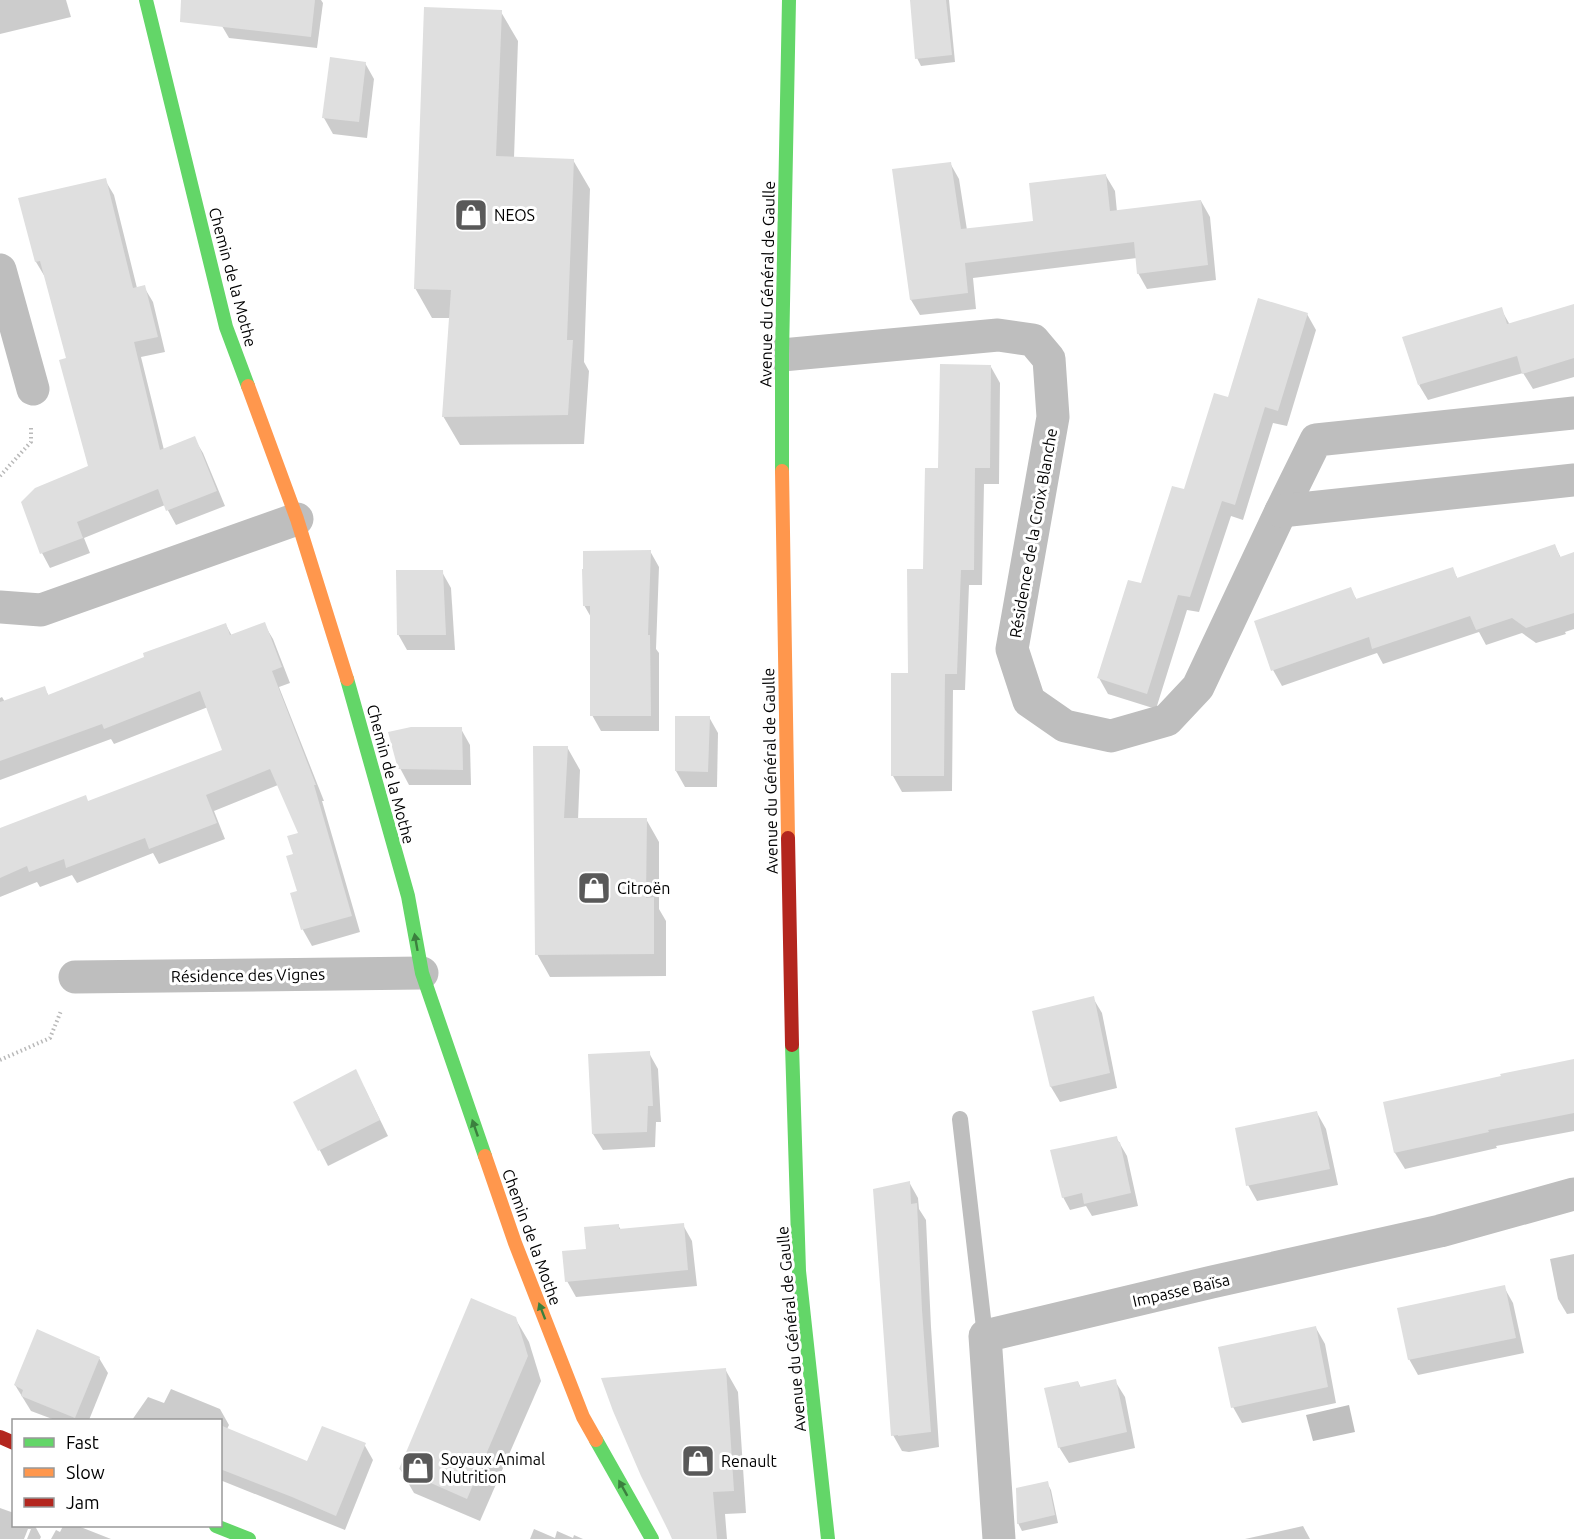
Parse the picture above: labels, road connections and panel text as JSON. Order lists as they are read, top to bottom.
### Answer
{
  "streets": {
    "street": [
      "Chemin de la Mothe",
      "Avenue du Général de Gaulle",
      "Résidence de la Croix Blanche",
      "Résidence des Vignes",
      "Impasse Baïsa"
    ]
  },
  "crossings": [
    ["Chemin de la Mothe", "Résidence des Vignes"],
    ["Avenue du Général de Gaulle", "Résidence de la Croix Blanche"]
  ],
  "one_way": ["Chemin de la Mothe"],
  "places": {
    "shop": [
      "NEOS",
      "Citroën",
      "Renault",
      "Soyaux Animal Nutrition"
    ]
  },
  "legend": ["Fast", "Slow", "Jam"]
}
